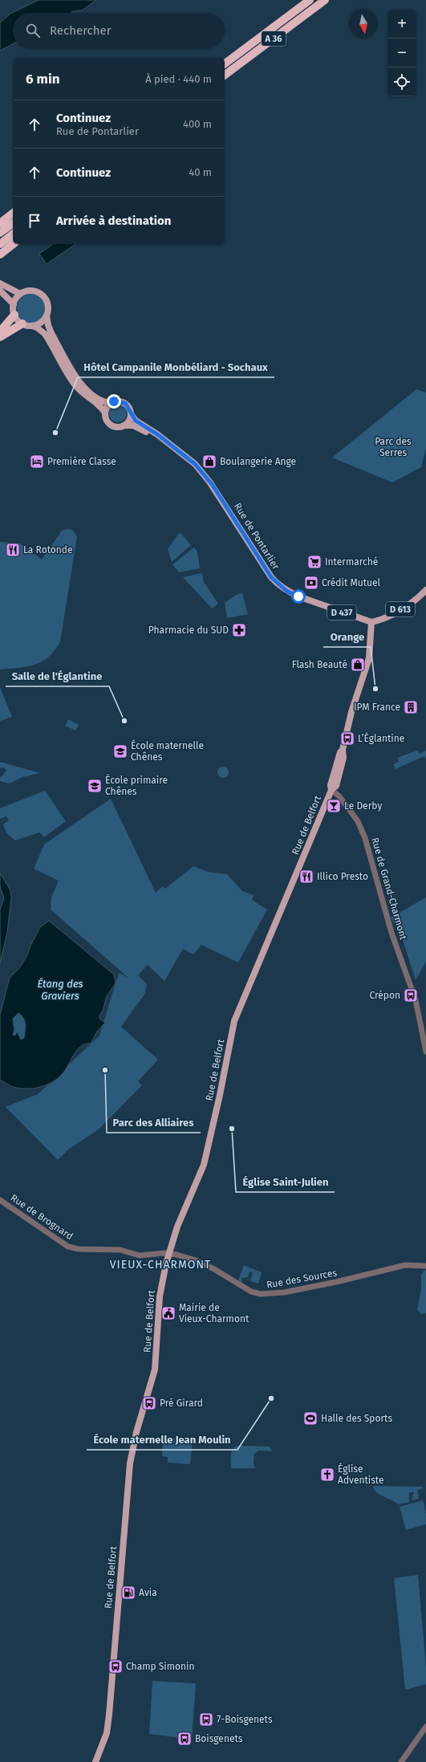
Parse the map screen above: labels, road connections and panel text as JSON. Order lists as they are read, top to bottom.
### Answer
{
  "streets": {
    "highway": ["A 36"],
    "main road": [
      "Rue de Pontarlier",
      "D 613",
      "D 437",
      "Rue de Belfort"
    ],
    "street": ["Rue de Grand-Charmont", "Rue de Brognard", "Rue des Sources"]
  },
  "crossings": [
    ["Rue de Pontarlier", "D 613"],
    ["Rue de Pontarlier", "Rue de Belfort"],
    ["D 613", "Rue de Belfort"],
    ["Rue de Belfort", "Rue de Grand-Charmont"],
    ["Rue de Belfort", "Rue de Brognard"],
    ["Rue de Belfort", "Rue des Sources"],
    ["Rue de Brognard", "Rue des Sources"]
  ],
  "districts": ["VIEUX-CHARMONT"],
  "water": ["Étang des Graviers"],
  "parks": ["Parc des Serres"],
  "places": {
    "other": [
      "Hôtel Campanile Monbéliard - Sochaux",
      "Orange",
      "Salle de l'Églantine",
      "Parc des Alliaires",
      "Église Saint-Julien",
      "École maternelle Jean Moulin"
    ],
    "hotel": ["Première Classe"],
    "shop": ["Boulangerie Ange", "Flash Beauté"],
    "restaurant": ["La Rotonde", "Illico Presto"],
    "supermarket": ["Intermarché"],
    "bank": ["Crédit Mutuel"],
    "pharmacy": ["Pharmacie du SUD"],
    "building": ["IPM France"],
    "bus stop": [
      "L’Églantine",
      "Crépon",
      "Pré Girard",
      "Champ Simonin",
      "7-Boisgenets",
      "Boisgenets"
    ],
    "school or university": ["École maternelle Chênes", "École primaire Chênes"],
    "bar": ["Le Derby"],
    "public building": ["Mairie de Vieux-Charmont"],
    "sports": ["Halle des Sports"],
    "church": ["Église Adventiste"],
    "fuel station": ["Avia"]
  },
  "north": "bottom",
  "page": {
    "map_buttons": ["+", "−"],
    "search": "Rechercher",
    "heading": ["6 min", "À pied · 440 m"],
    "list": [
      ["Continuez", "Rue de Pontarlier", "400 m"],
      ["Continuez", "40 m"],
      "Arrivée à destination"
    ]
  }
}
